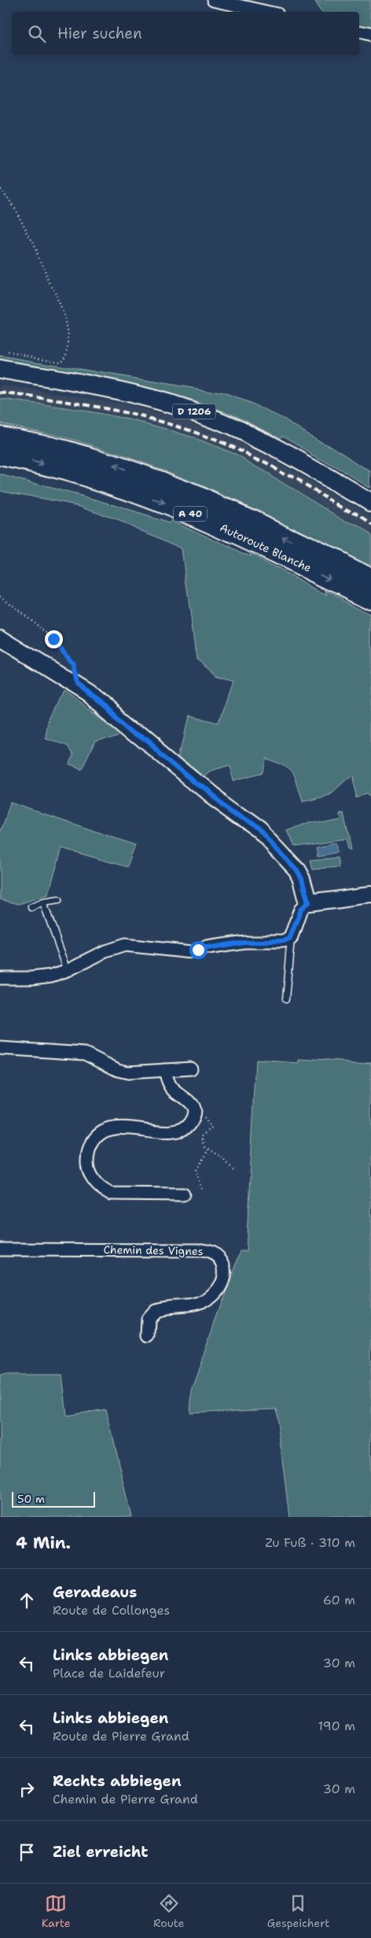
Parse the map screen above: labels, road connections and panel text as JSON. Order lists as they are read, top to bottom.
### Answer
{
  "streets": {
    "highway": ["A 40", "Autoroute Blanche"],
    "main road": ["D 1206"],
    "street": ["Chemin des Vignes"]
  },
  "scale_bar": "50 m",
  "page": {
    "search": "Hier suchen",
    "scale": "50 m",
    "heading": ["4 Min.", "Zu Fuß · 310 m"],
    "list": [
      ["Geradeaus", "Route de Collonges", "60 m"],
      ["Links abbiegen", "Place de Laidefeur", "30 m"],
      ["Links abbiegen", "Route de Pierre Grand", "190 m"],
      ["Rechts abbiegen", "Chemin de Pierre Grand", "30 m"],
      "Ziel erreicht"
    ],
    "nav": ["Karte", "Route", "Gespeichert"]
  }
}
